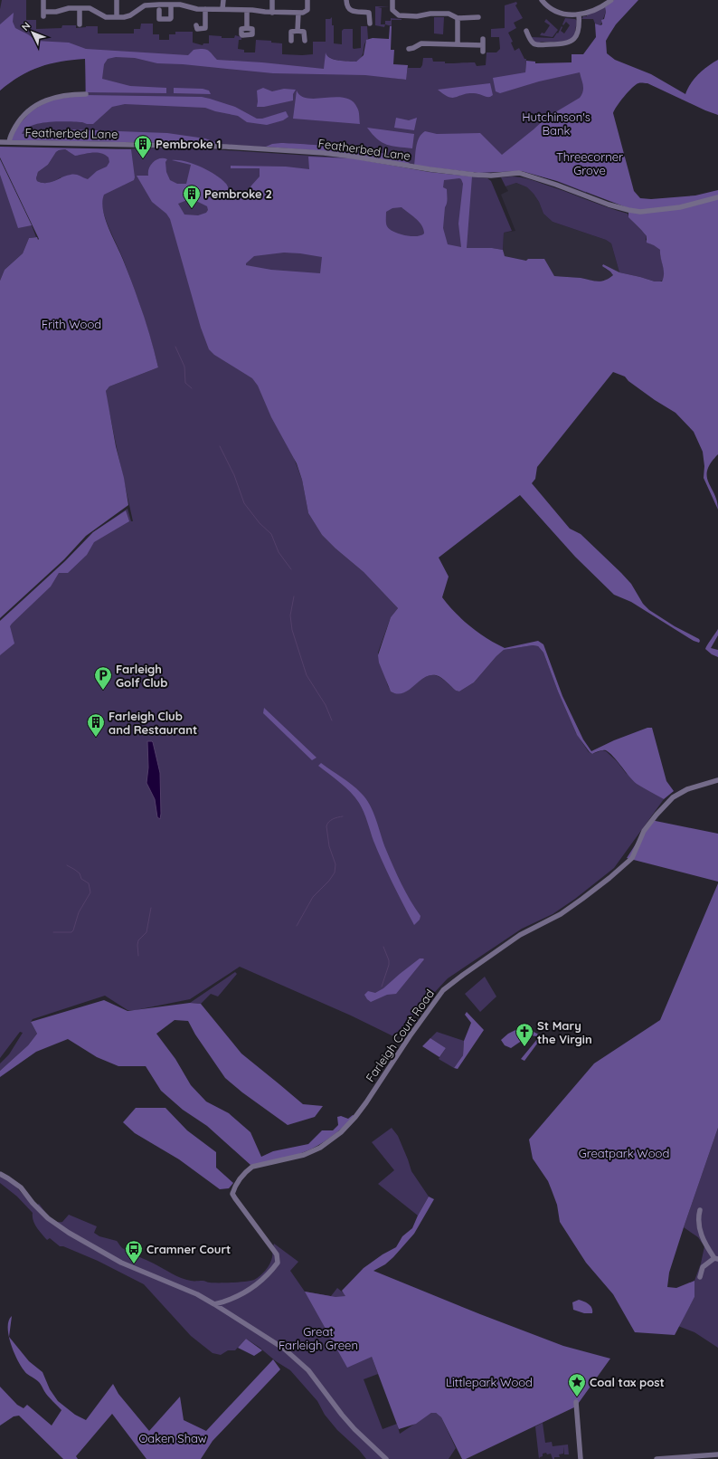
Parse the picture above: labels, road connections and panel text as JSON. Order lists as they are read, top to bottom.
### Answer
{
  "streets": {
    "street": ["Featherbed Lane", "Farleigh Court Road"]
  },
  "parks": [
    "Hutchinson's Bank",
    "Threecorner Grove",
    "Frith Wood",
    "Greatpark Wood",
    "Great Farleigh Green",
    "Littlepark Wood",
    "Oaken Shaw"
  ],
  "places": {
    "building": ["Pembroke 1", "Pembroke 2", "Farleigh Club and Restaurant"],
    "parking": ["Farleigh Golf Club"],
    "church": ["St Mary the Virgin"],
    "bus stop": ["Cramner Court"],
    "place": ["Coal tax post"]
  },
  "north": "top left"
}
